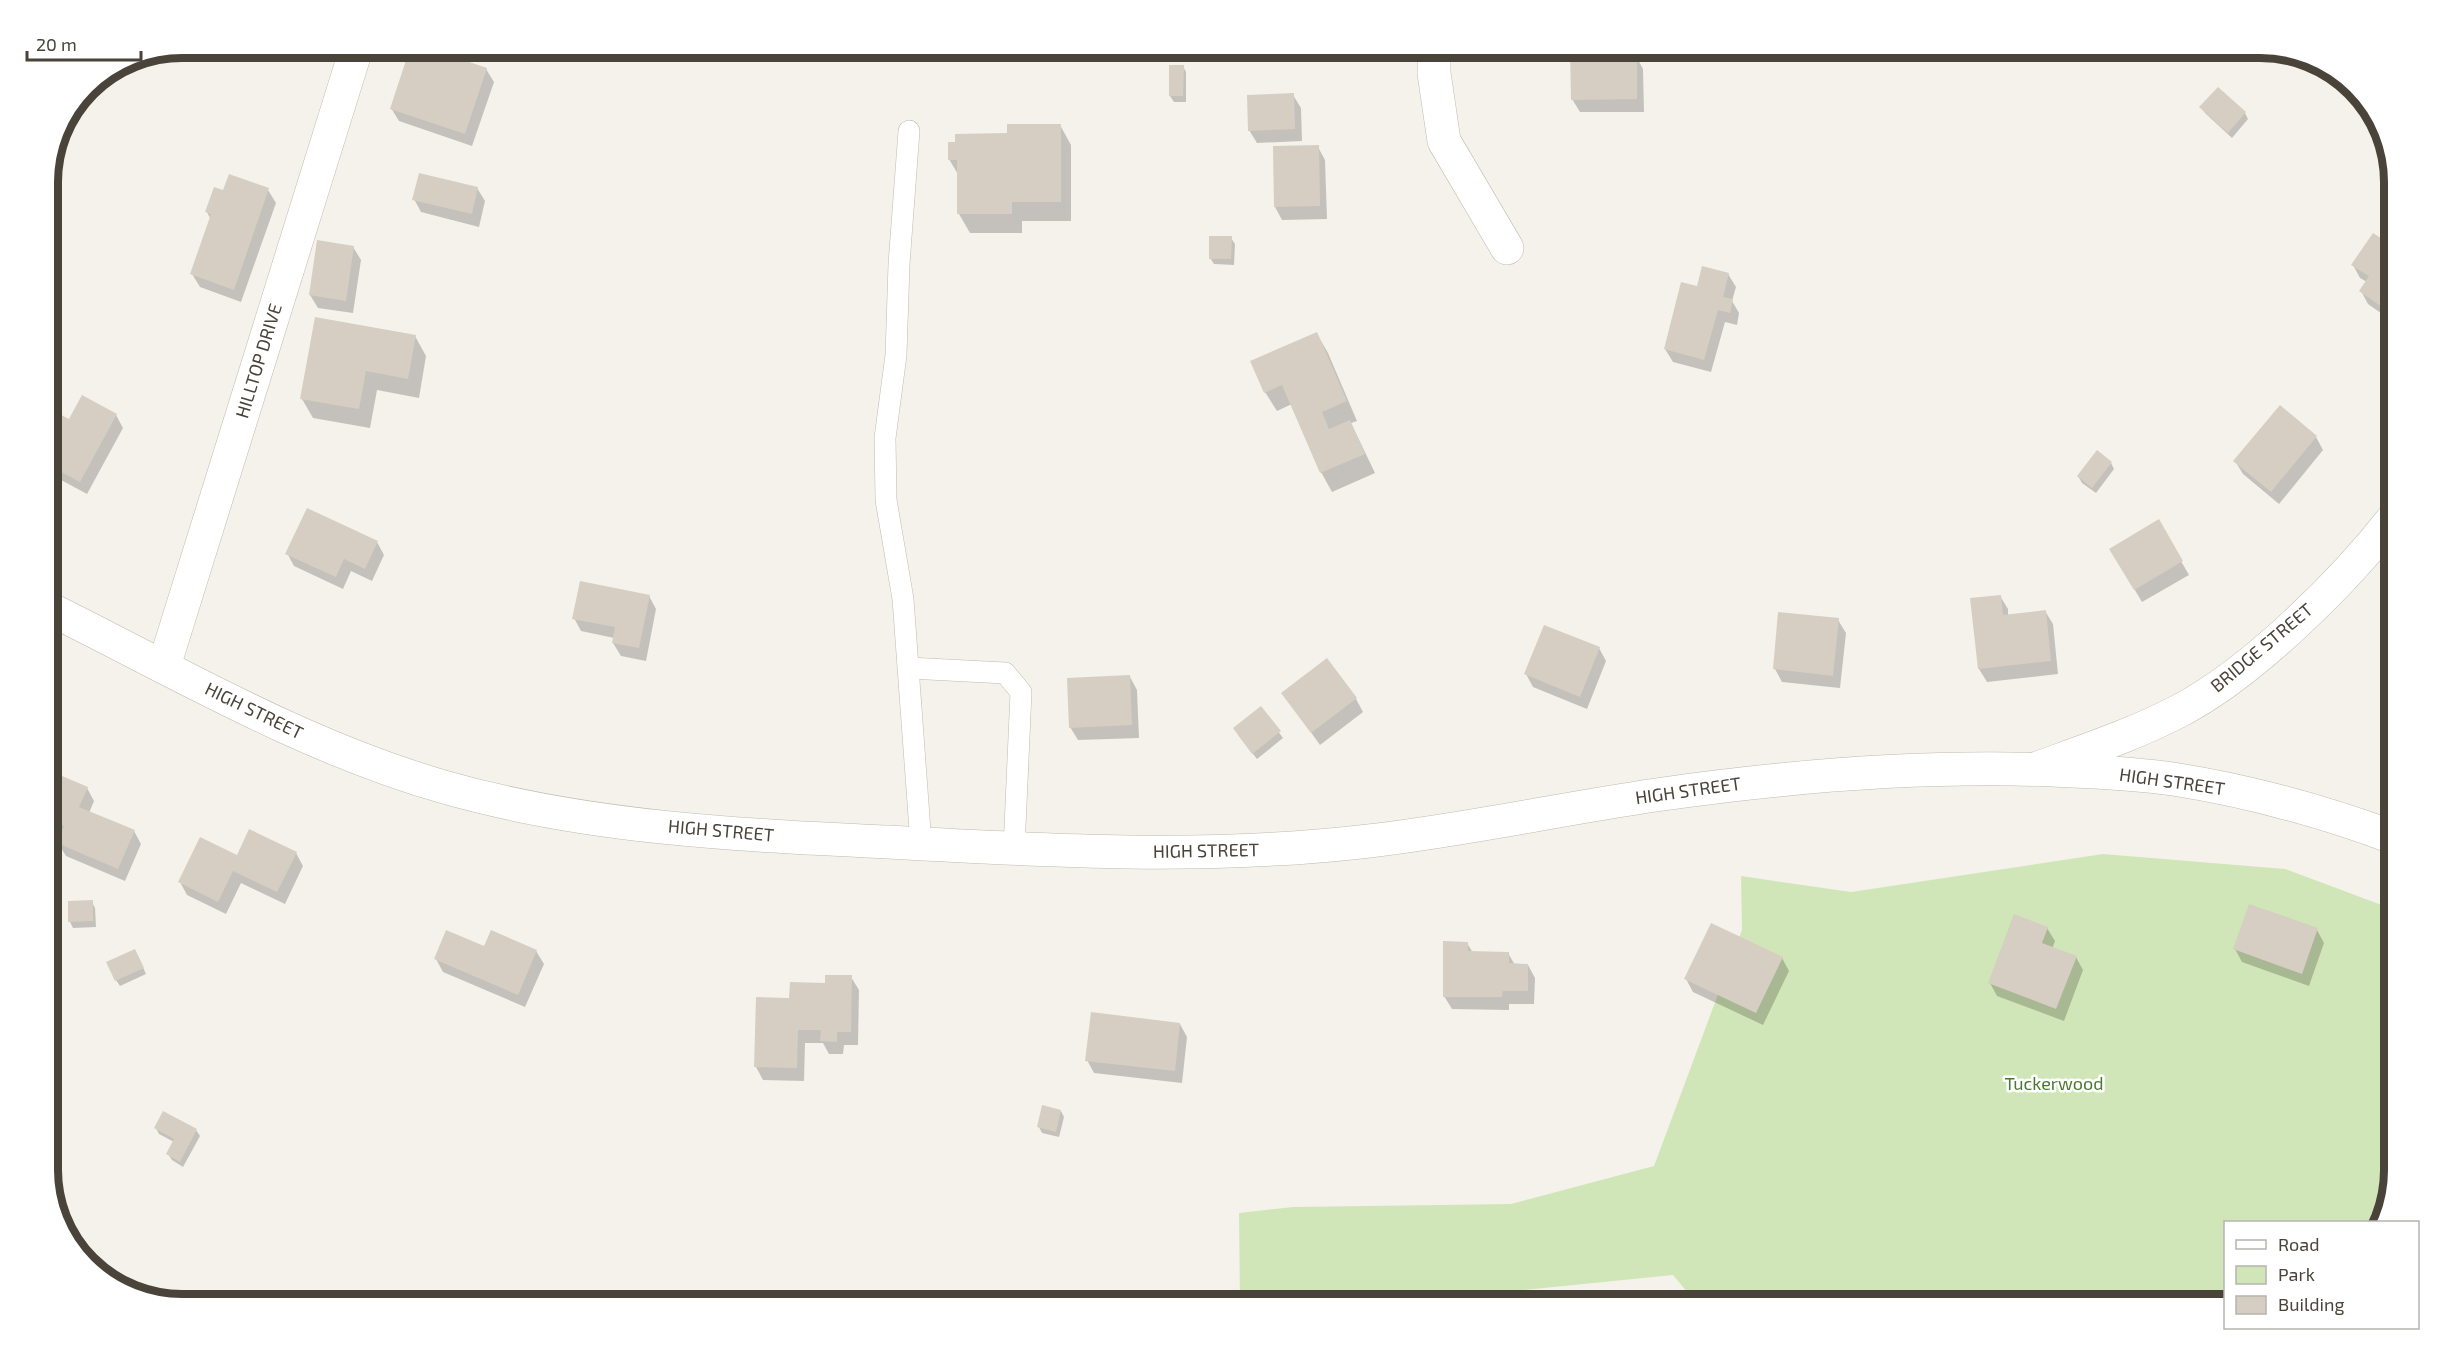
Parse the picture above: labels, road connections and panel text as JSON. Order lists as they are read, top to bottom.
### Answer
{
  "streets": {
    "street": ["HILLTOP DRIVE", "BRIDGE STREET", "HIGH STREET"]
  },
  "crossings": [
    ["HILLTOP DRIVE", "HIGH STREET"],
    ["BRIDGE STREET", "HIGH STREET"]
  ],
  "parks": ["Tuckerwood"],
  "legend": ["Road", "Park", "Building"],
  "scale_bar": "20 m"
}
